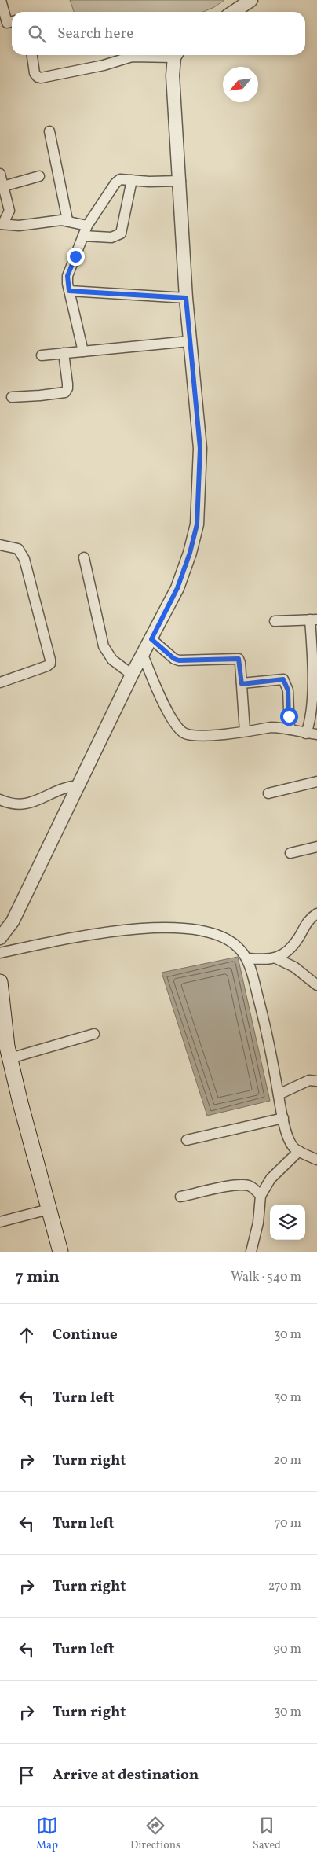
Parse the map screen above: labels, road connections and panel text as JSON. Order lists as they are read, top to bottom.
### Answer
{
  "north": "bottom left",
  "page": {
    "search": "Search here",
    "heading": ["7 min", "Walk · 540 m"],
    "list": [
      ["Continue", "30 m"],
      ["Turn left", "30 m"],
      ["Turn right", "20 m"],
      ["Turn left", "70 m"],
      ["Turn right", "270 m"],
      ["Turn left", "90 m"],
      ["Turn right", "30 m"],
      "Arrive at destination"
    ],
    "nav": ["Map", "Directions", "Saved"]
  }
}
